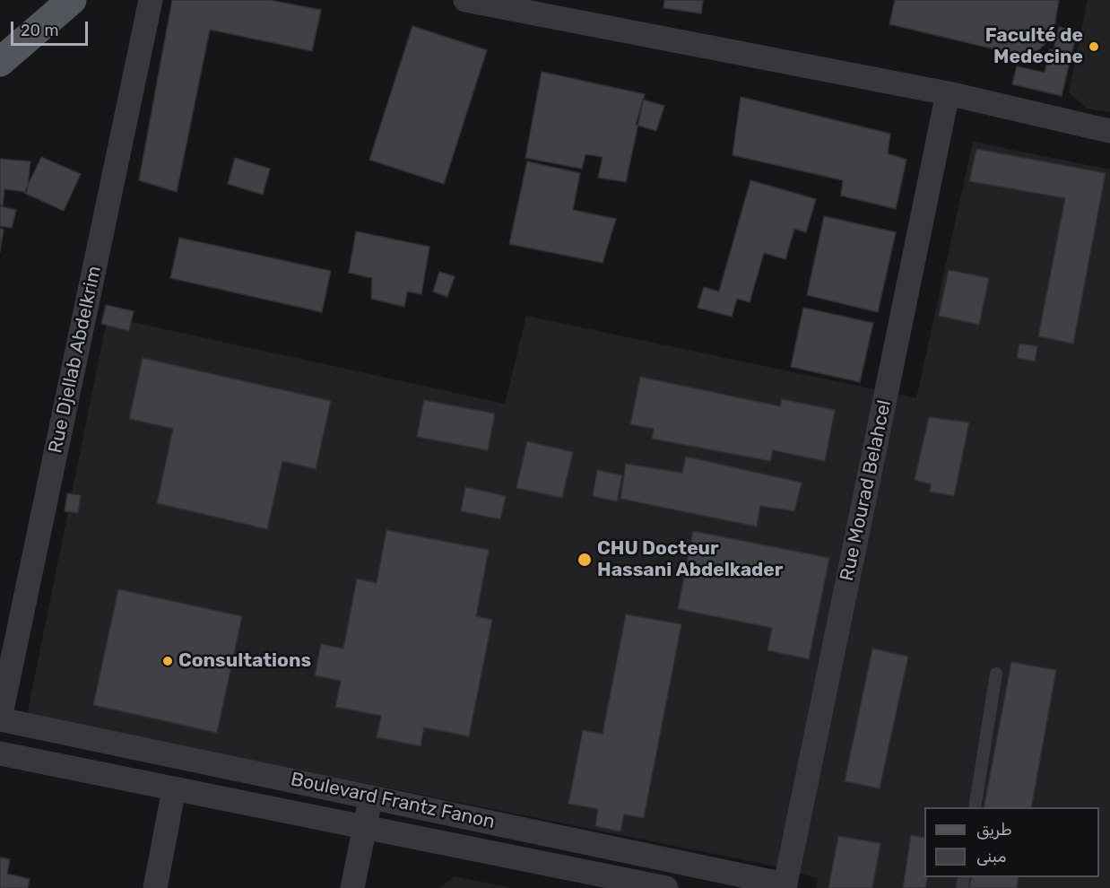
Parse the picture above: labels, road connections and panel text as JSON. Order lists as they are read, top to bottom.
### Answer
{
  "streets": {
    "street": ["Rue Djellab Abdelkrim", "Rue Mourad Belahcel", "Boulevard Frantz Fanon"]
  },
  "crossings": [
    ["Rue Djellab Abdelkrim", "Boulevard Frantz Fanon"],
    ["Rue Mourad Belahcel", "Boulevard Frantz Fanon"]
  ],
  "places": ["Faculté de Medecine", "CHU Docteur Hassani Abdelkader", "Consultations"],
  "legend": ["طريق", "مبنى"],
  "scale_bar": "20 m"
}
